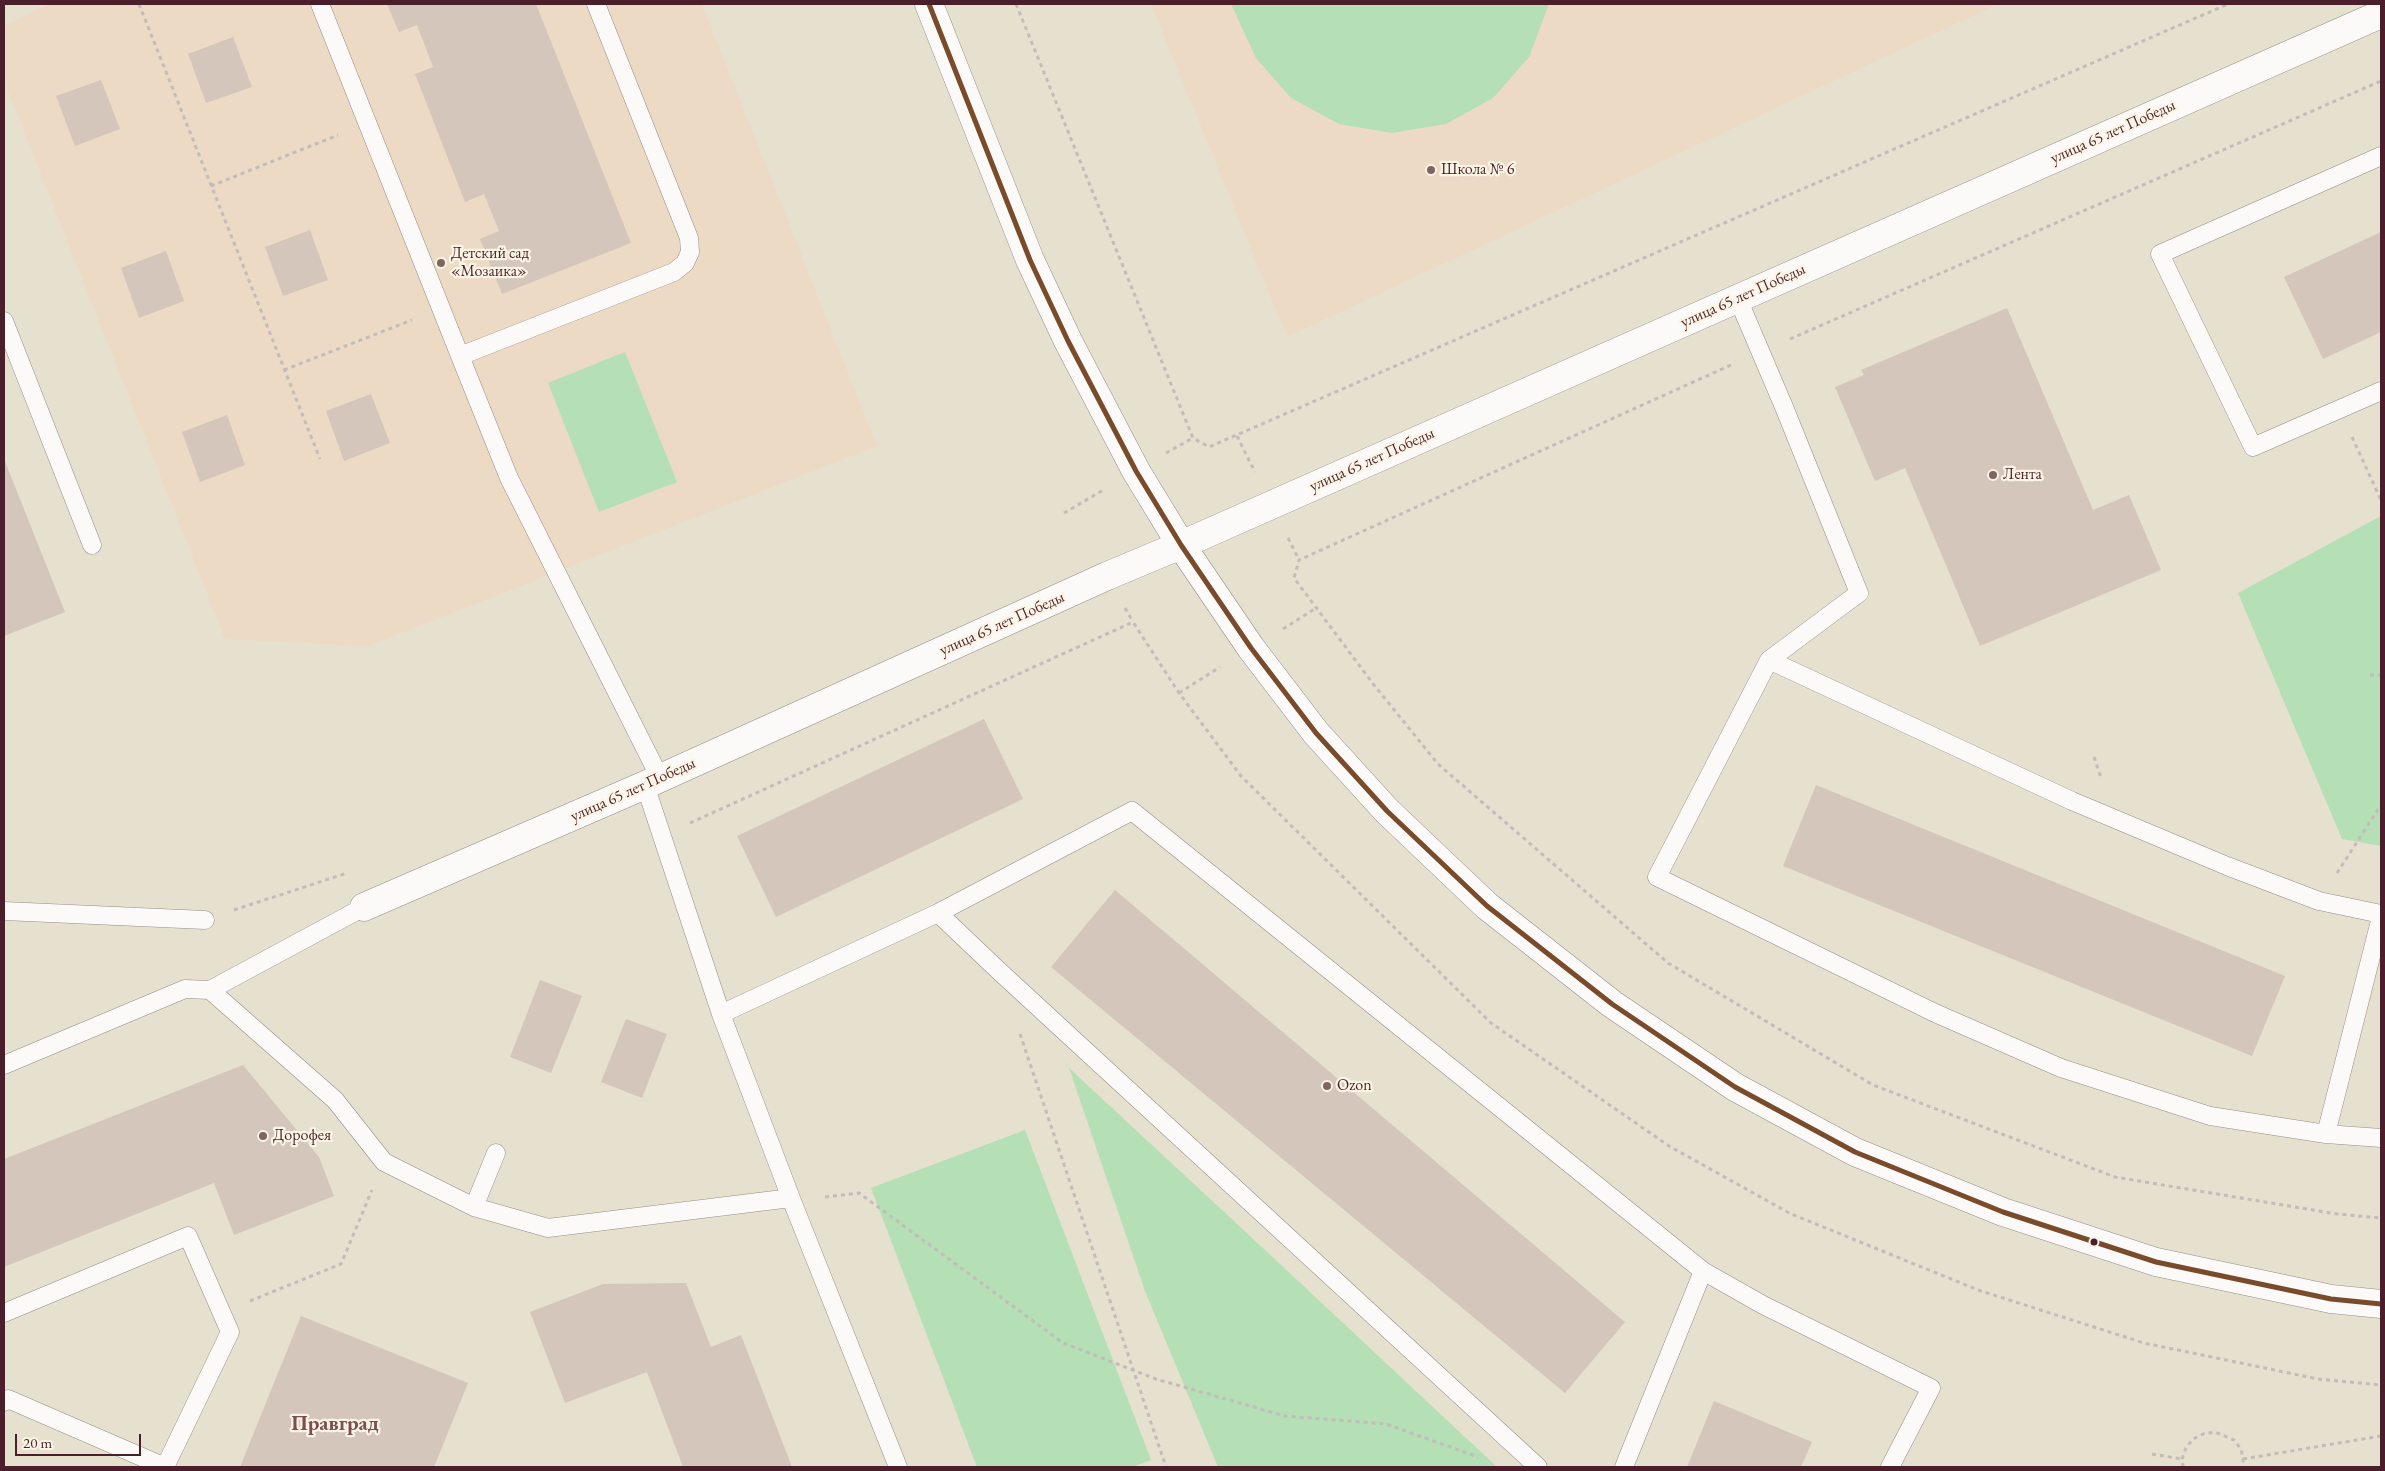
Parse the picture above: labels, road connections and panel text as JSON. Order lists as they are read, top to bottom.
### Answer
{
  "streets": {
    "street": ["улица 65 лет Победы"]
  },
  "districts": ["Правград"],
  "places": [
    "Школа № 6",
    "Детский сад «Мозаика»",
    "Лента",
    "Ozon",
    "Дорофея"
  ],
  "scale_bar": "20 m"
}
